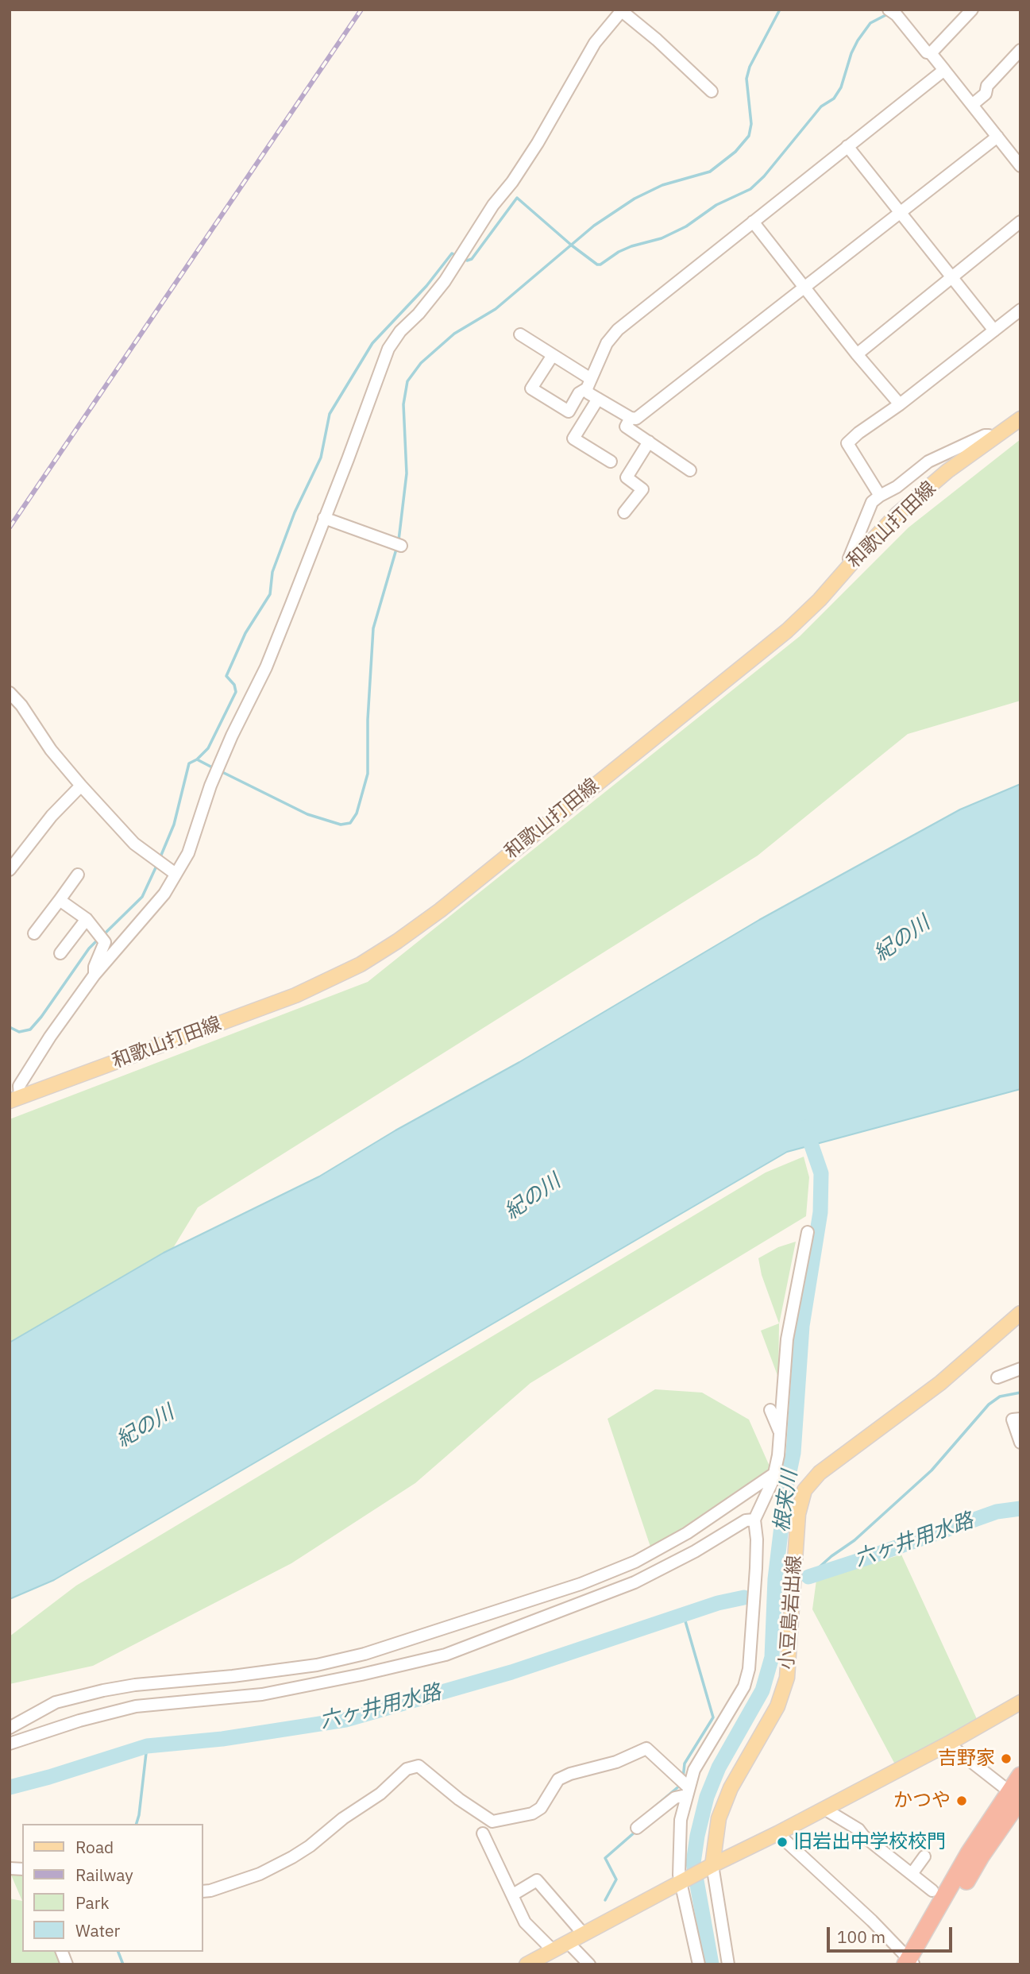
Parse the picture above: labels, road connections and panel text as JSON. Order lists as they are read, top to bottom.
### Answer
{
  "streets": {
    "main road": ["和歌山打田線", "小豆島岩出線"]
  },
  "water": ["紀の川", "根来川", "六ヶ井用水路"],
  "places": ["吉野家", "かつや", "旧岩出中学校校門"],
  "legend": [
    "Road",
    "Railway",
    "Park",
    "Water"
  ],
  "scale_bar": "100 m"
}
